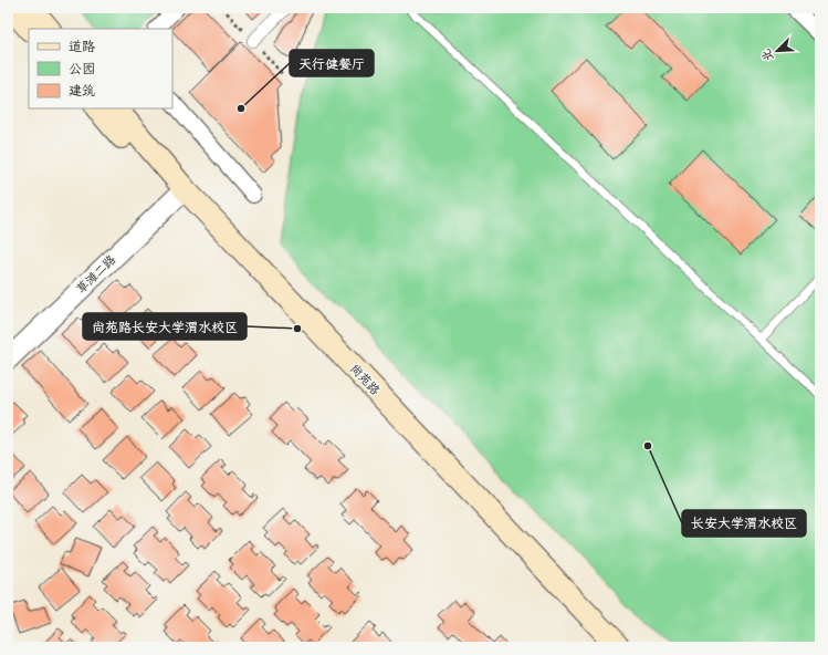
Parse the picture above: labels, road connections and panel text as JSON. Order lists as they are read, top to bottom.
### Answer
{
  "streets": {
    "main road": ["尚苑路"],
    "street": ["草滩二路"]
  },
  "crossings": [
    ["草滩二路", "尚苑路"]
  ],
  "places": ["天行健餐厅", "尚苑路长安大学渭水校区", "长安大学渭水校区"],
  "legend": ["道路", "公园", "建筑"],
  "north": "bottom left"
}
